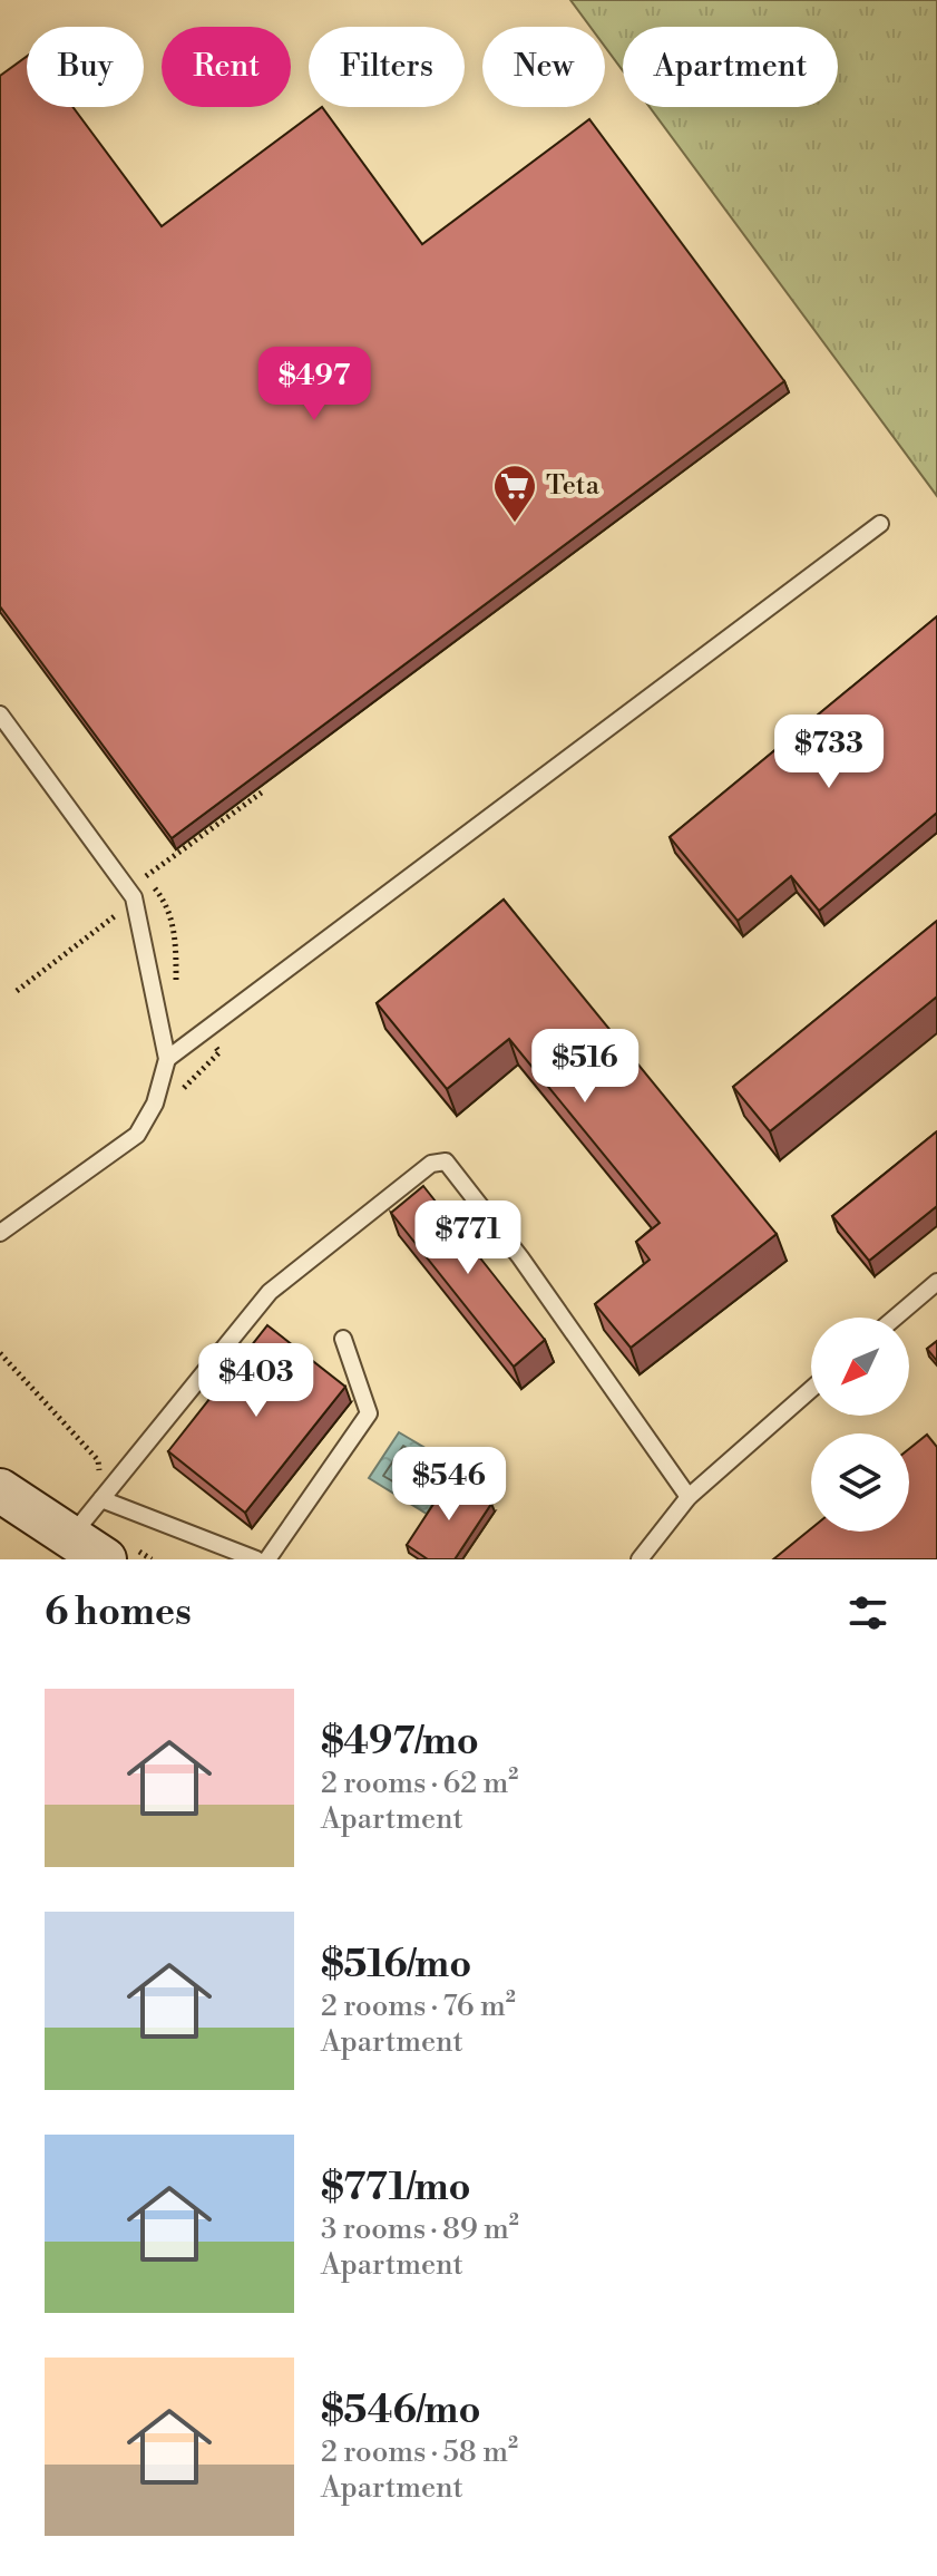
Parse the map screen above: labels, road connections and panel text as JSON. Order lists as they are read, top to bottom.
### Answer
{
  "places": {
    "supermarket": ["Teta"]
  },
  "north": "bottom left",
  "page": {
    "chip": [
      "Buy",
      "Rent",
      "Filters",
      "New",
      "Apartment"
    ],
    "price": [
      "$497",
      "$733",
      "$516",
      "$771",
      "$403",
      "$546"
    ],
    "heading": "6 homes",
    "list": [
      {
        "name": "$497/mo",
        "note": "2 rooms · 62 m² · Apartment"
      },
      {
        "name": "$516/mo",
        "note": "2 rooms · 76 m² · Apartment"
      },
      {
        "name": "$771/mo",
        "note": "3 rooms · 89 m² · Apartment"
      },
      {
        "name": "$546/mo",
        "note": "2 rooms · 58 m² · Apartment"
      }
    ]
  }
}
